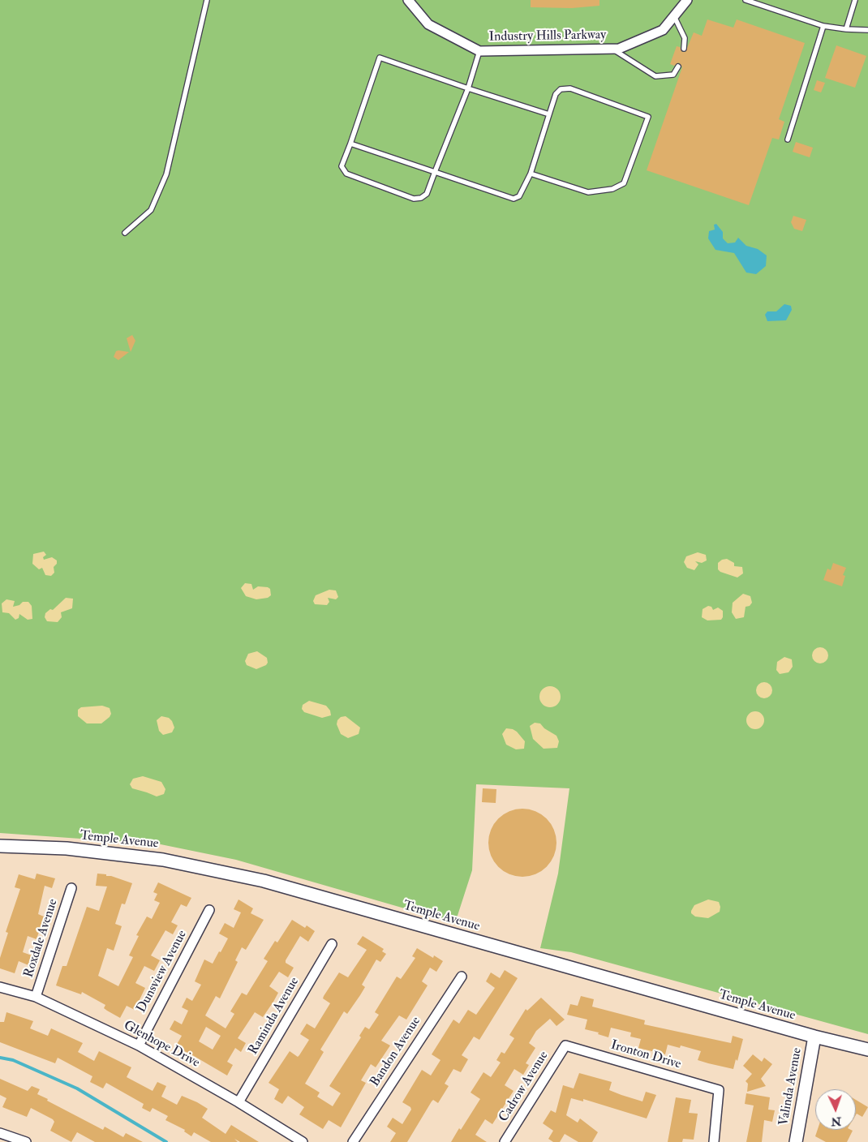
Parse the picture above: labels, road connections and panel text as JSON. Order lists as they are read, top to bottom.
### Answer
{
  "streets": {
    "main road": ["Temple Avenue", "Valinda Avenue"],
    "street": [
      "Industry Hills Parkway",
      "Roxdale Avenue",
      "Dunsview Avenue",
      "Raminda Avenue",
      "Glenhope Drive",
      "Bandon Avenue",
      "Ironton Drive",
      "Cadrow Avenue"
    ]
  },
  "crossings": [
    ["Temple Avenue", "Valinda Avenue"],
    ["Roxdale Avenue", "Glenhope Drive"],
    ["Dunsview Avenue", "Glenhope Drive"],
    ["Raminda Avenue", "Glenhope Drive"],
    ["Ironton Drive", "Cadrow Avenue"]
  ],
  "north": "bottom"
}
